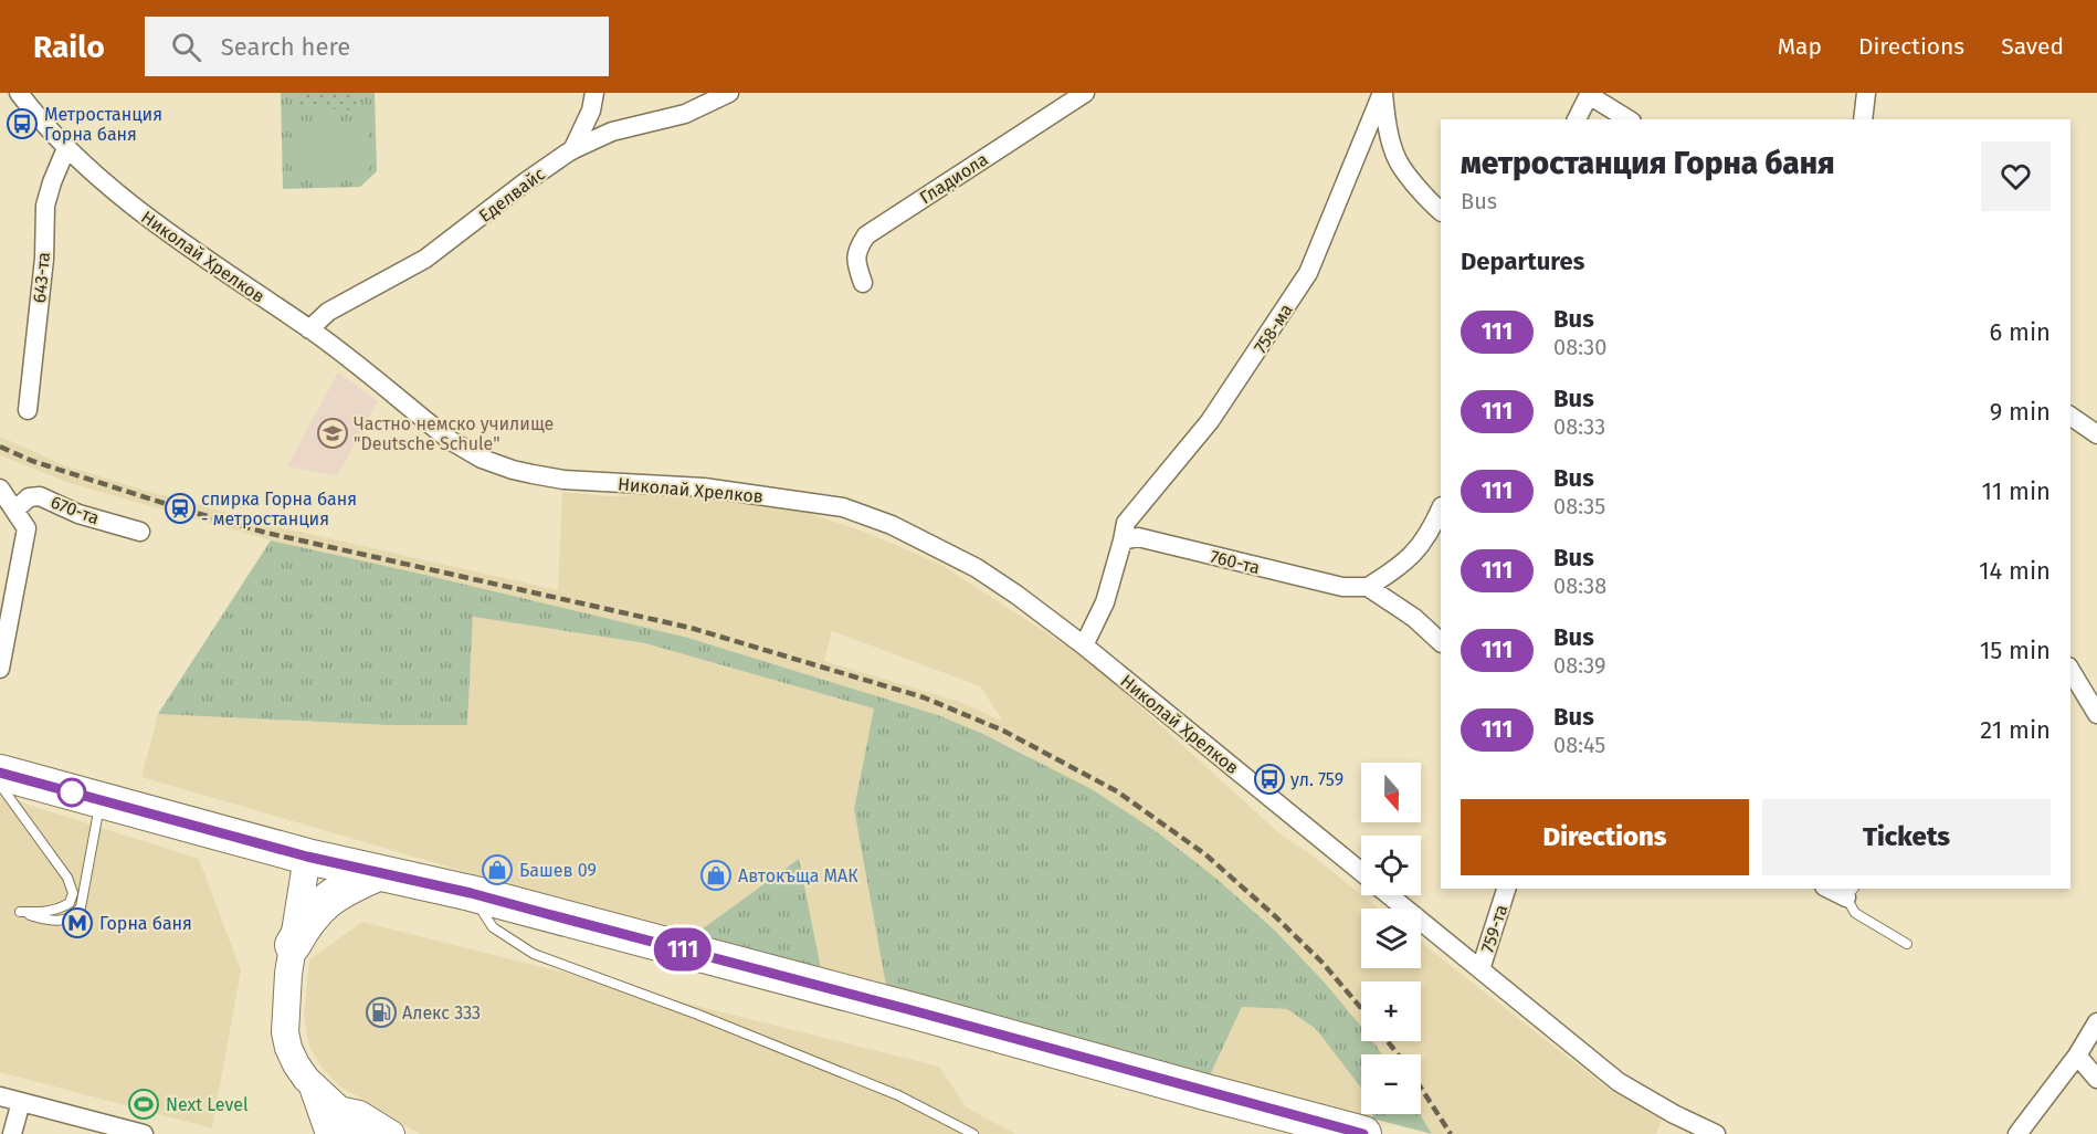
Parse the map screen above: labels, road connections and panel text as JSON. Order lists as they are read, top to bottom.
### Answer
{
  "streets": {
    "street": [
      "Гладиола",
      "Еделвайс",
      "Николай Хрелков",
      "643-та",
      "758-ма",
      "670-та",
      "760-та",
      "759-та"
    ]
  },
  "crossings": [
    ["Еделвайс", "Николай Хрелков"],
    ["Николай Хрелков", "643-та"],
    ["Николай Хрелков", "759-та"],
    ["758-ма", "760-та"]
  ],
  "places": {
    "bus stop": ["Метростанция Горна баня", "ул. 759"],
    "school or university": ["Частно немско училище \"Deutsche Schule\""],
    "station": ["спирка Горна баня - метростанция"],
    "shop": ["Башев 09", "Автокъща МАК"],
    "metro station": ["Горна баня"],
    "fuel station": ["Алекс 333"],
    "sports": ["Next Level"]
  },
  "lines": ["bus line 111"],
  "north": "bottom",
  "page": {
    "header": "Railo",
    "search": "Search here",
    "nav": ["Map", "Directions", "Saved"],
    "on_map": "111",
    "heading": [
      ["метростанция Горна баня", "Bus"],
      "Departures"
    ],
    "list": [
      {
        "mark": "111",
        "name": "Bus",
        "note": "08:30",
        "value": "6 min"
      },
      {
        "mark": "111",
        "name": "Bus",
        "note": "08:33",
        "value": "9 min"
      },
      {
        "mark": "111",
        "name": "Bus",
        "note": "08:35",
        "value": "11 min"
      },
      {
        "mark": "111",
        "name": "Bus",
        "note": "08:38",
        "value": "14 min"
      },
      {
        "mark": "111",
        "name": "Bus",
        "note": "08:39",
        "value": "15 min"
      },
      {
        "mark": "111",
        "name": "Bus",
        "note": "08:45",
        "value": "21 min"
      }
    ],
    "map_buttons": ["+", "−"],
    "buttons": ["Directions", "Tickets"]
  }
}
